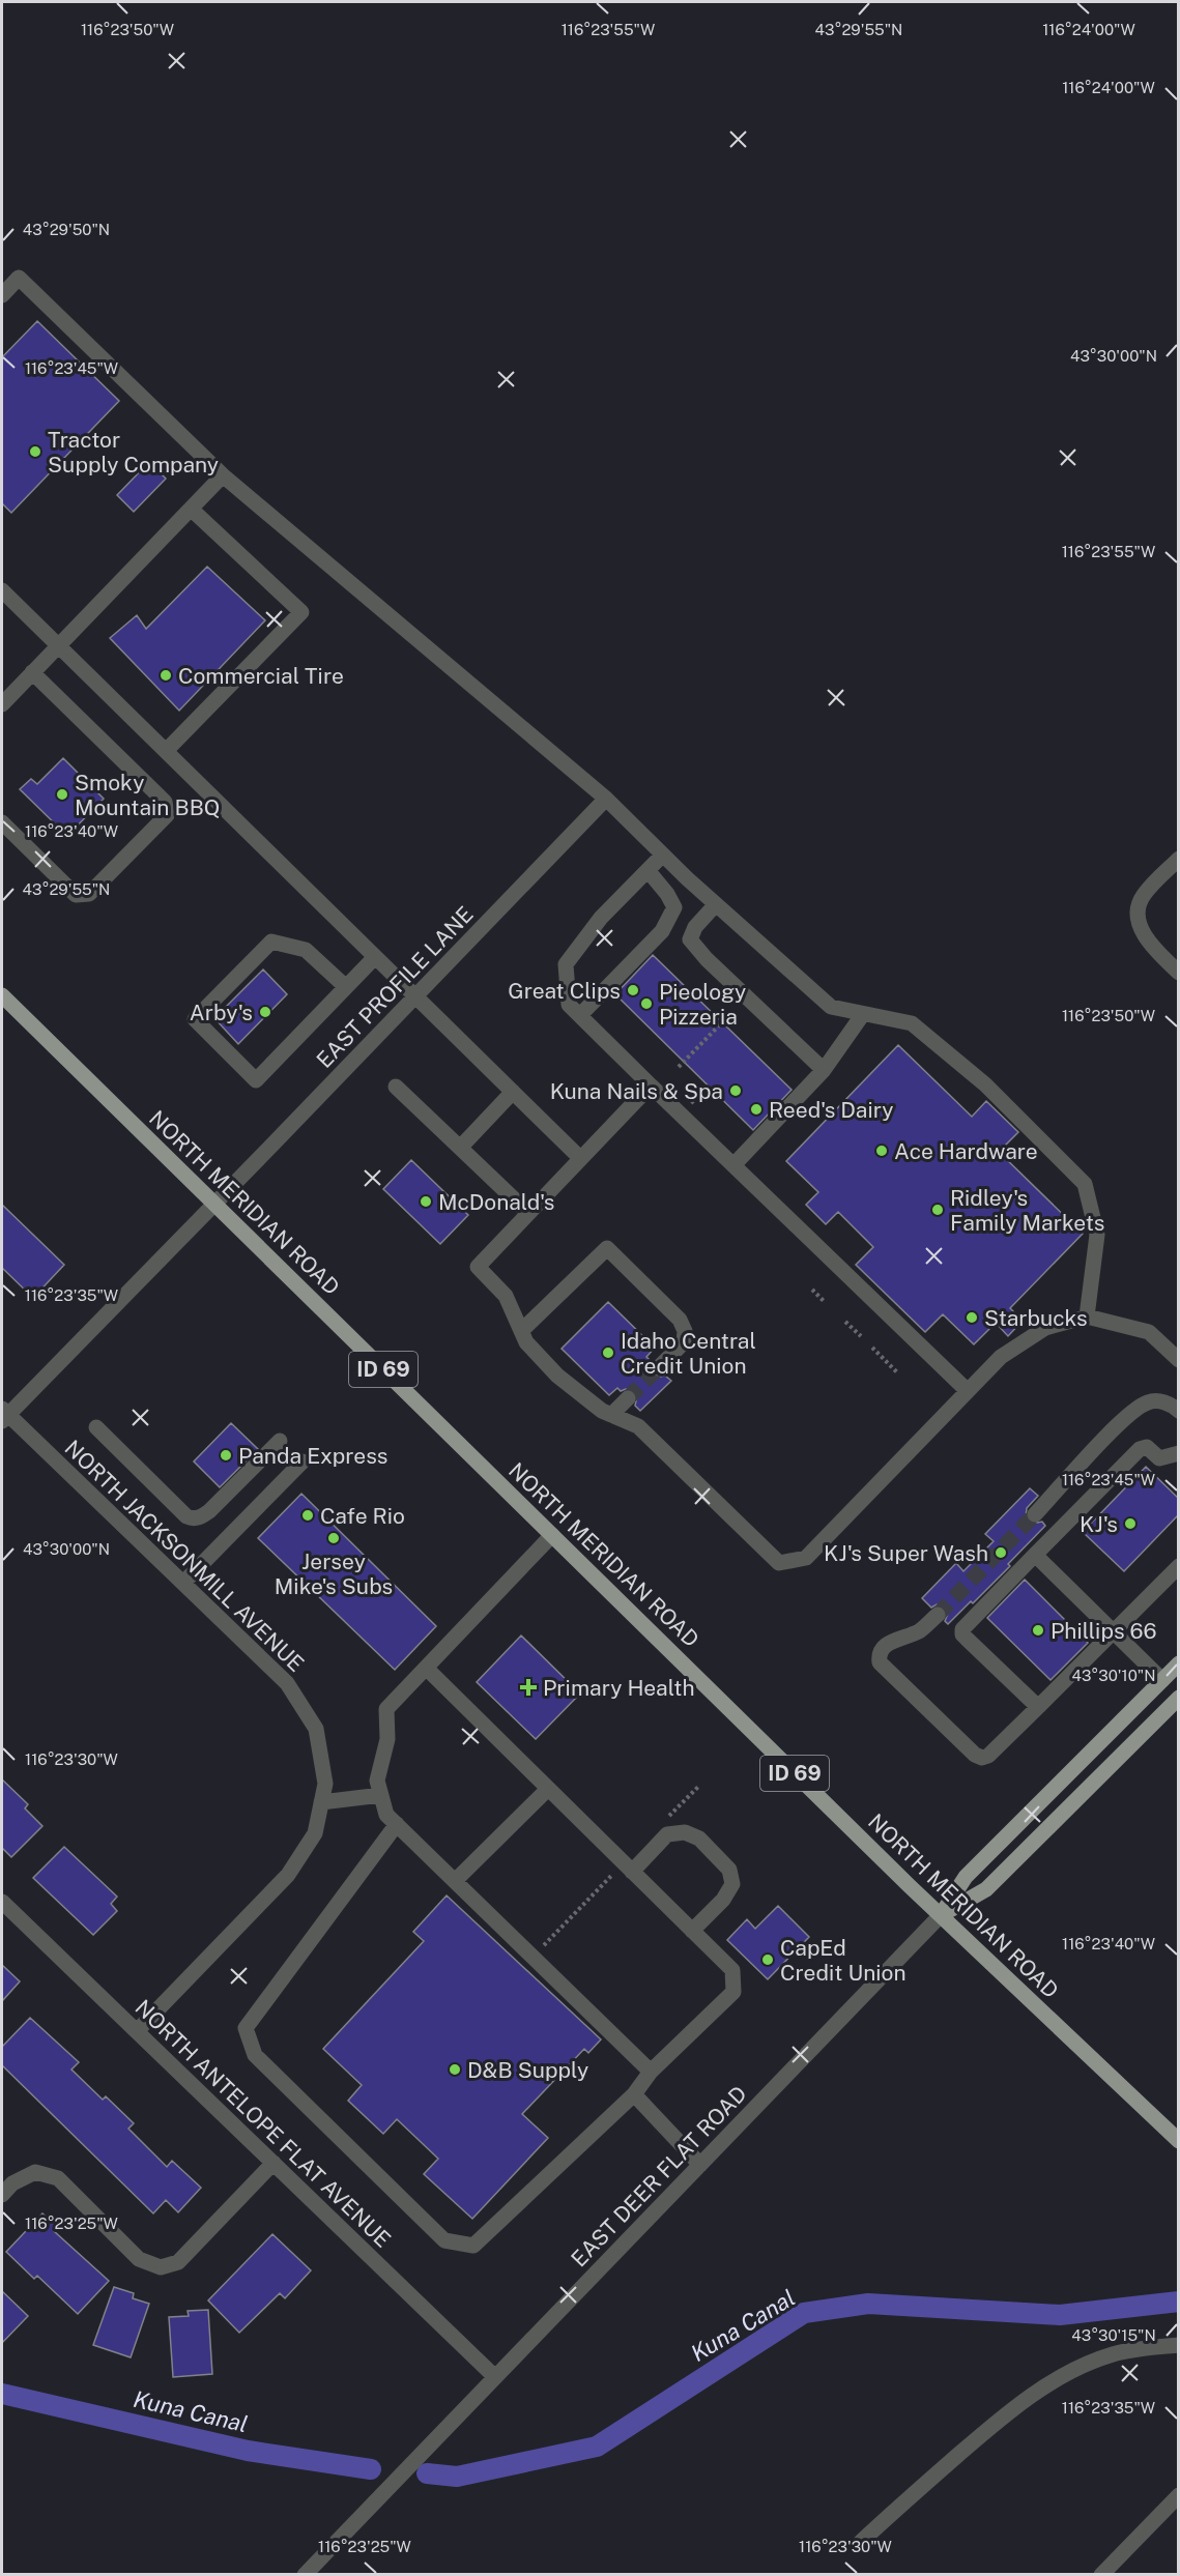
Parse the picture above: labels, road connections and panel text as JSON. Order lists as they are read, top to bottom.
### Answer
{
  "streets": {
    "main road": ["NORTH MERIDIAN ROAD", "ID 69", "EAST DEER FLAT ROAD"],
    "street": ["EAST PROFILE LANE", "NORTH JACKSONMILL AVENUE", "NORTH ANTELOPE FLAT AVENUE"]
  },
  "crossings": [
    ["EAST PROFILE LANE", "NORTH MERIDIAN ROAD"],
    ["EAST PROFILE LANE", "NORTH JACKSONMILL AVENUE"],
    ["NORTH MERIDIAN ROAD", "EAST DEER FLAT ROAD"],
    ["NORTH ANTELOPE FLAT AVENUE", "EAST DEER FLAT ROAD"]
  ],
  "water": ["Kuna Canal"],
  "places": {
    "other": [
      "Tractor Supply Company",
      "Commercial Tire",
      "Smoky Mountain BBQ",
      "Great Clips",
      "Pieology Pizzeria",
      "Arby's",
      "Kuna Nails & Spa",
      "Reed's Dairy",
      "Ace Hardware",
      "McDonald's",
      "Ridley's Family Markets",
      "Starbucks",
      "Idaho Central Credit Union",
      "Panda Express",
      "Cafe Rio",
      "KJ's",
      "Jersey Mike's Subs",
      "KJ's Super Wash",
      "Phillips 66",
      "CapEd Credit Union",
      "D&B Supply"
    ],
    "health": ["Primary Health"]
  },
  "coordinates": [
    "116°23'50\"W",
    "116°23'55\"W",
    "116°24'00\"W",
    "43°29'55\"N",
    "43°29'50\"N",
    "43°30'00\"N",
    "116°23'45\"W",
    "116°23'40\"W",
    "116°23'35\"W",
    "43°30'10\"N",
    "116°23'30\"W",
    "116°23'25\"W",
    "43°30'15\"N"
  ]
}
